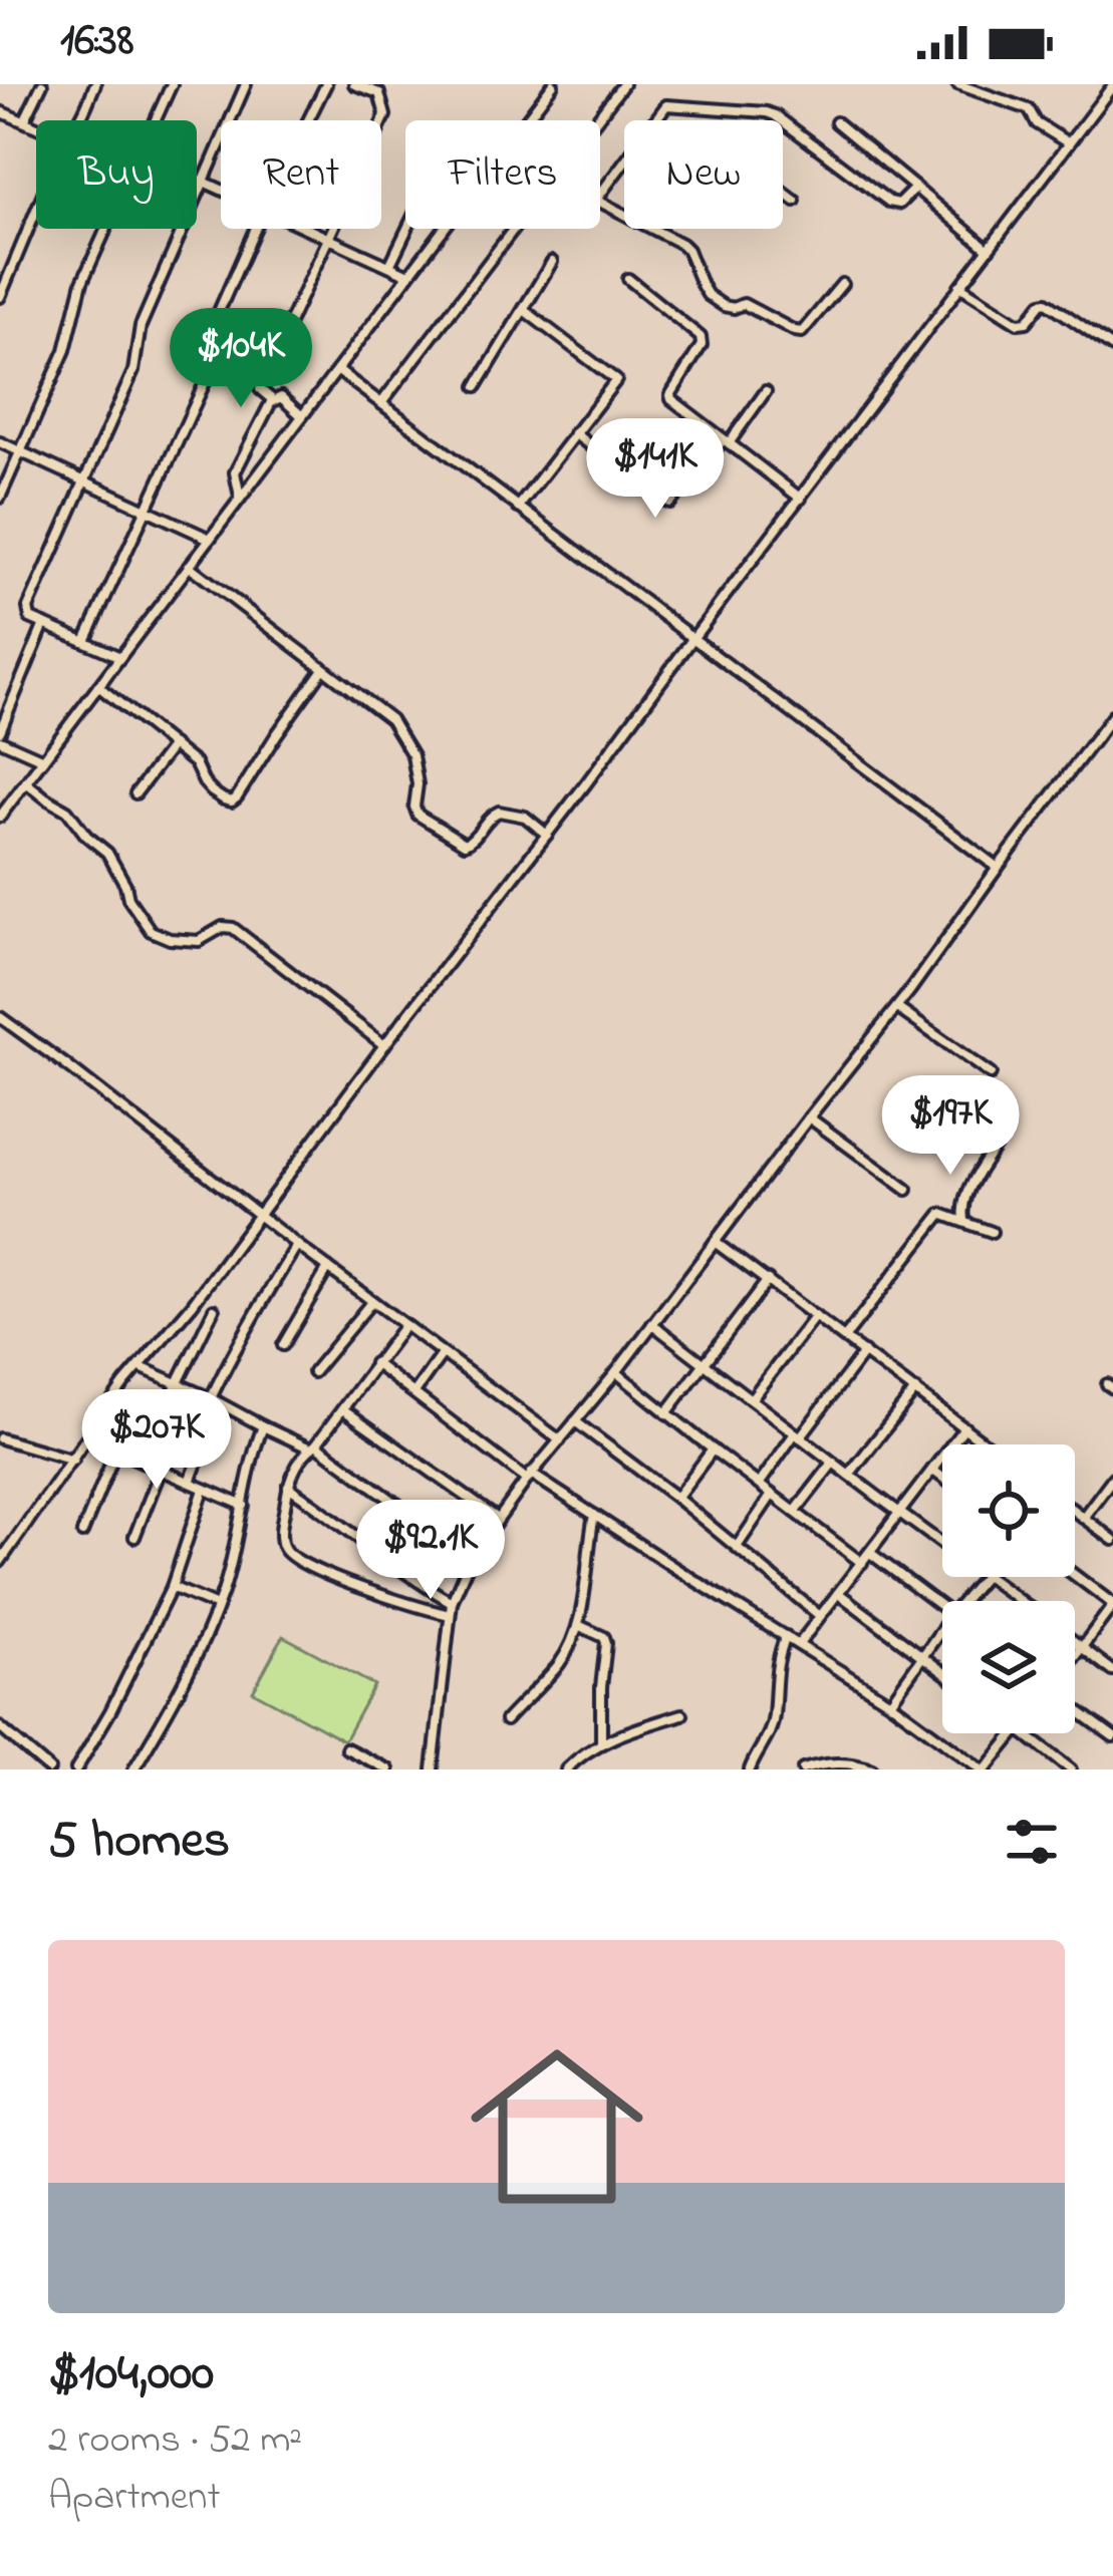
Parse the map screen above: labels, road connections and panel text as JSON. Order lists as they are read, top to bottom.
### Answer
{
  "page": {
    "status": "16:38",
    "chip": [
      "Buy",
      "Rent",
      "Filters",
      "New"
    ],
    "price": [
      "$104K",
      "$141K",
      "$197K",
      "$207K",
      "$92.1K"
    ],
    "heading": "5 homes",
    "list": [
      {
        "name": "$104,000",
        "note": "2 rooms · 52 m² · Apartment"
      }
    ]
  }
}
